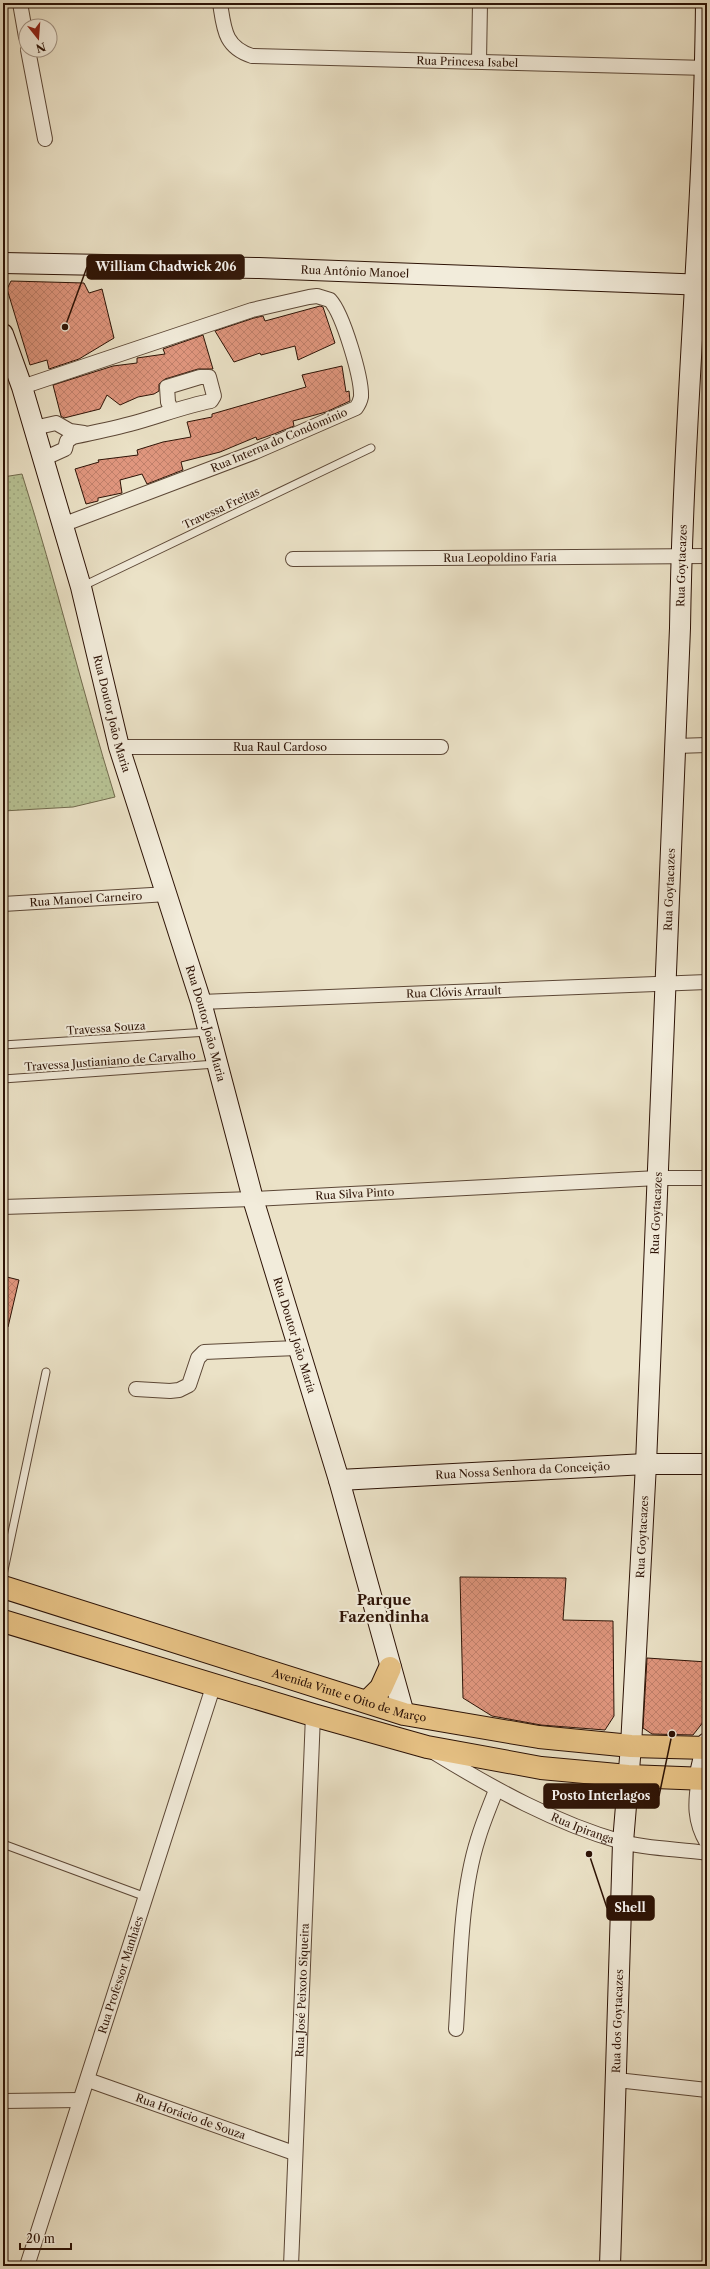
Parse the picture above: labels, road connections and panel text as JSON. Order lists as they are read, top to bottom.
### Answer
{
  "streets": {
    "main road": ["Avenida Vinte e Oito de Março"],
    "street": [
      "Rua Princesa Isabel",
      "Rua Antônio Manoel",
      "Rua Interna do Condomínio",
      "Rua Leopoldino Faria",
      "Rua Goytacazes",
      "Rua Doutor João Maria",
      "Rua Raul Cardoso",
      "Rua Manoel Carneiro",
      "Rua Clóvis Arrault",
      "Rua Silva Pinto",
      "Rua Nossa Senhora da Conceição",
      "Rua Ipiranga",
      "Rua Professor Manhães",
      "Rua José Peixoto Siqueira",
      "Rua dos Goytacazes",
      "Rua Horácio de Souza"
    ],
    "lane": ["Travessa Freitas", "Travessa Souza", "Travessa Justianiano de Carvalho"]
  },
  "crossings": [
    ["Rua Princesa Isabel", "Rua Goytacazes"],
    ["Rua Antônio Manoel", "Rua Goytacazes"],
    ["Rua Interna do Condomínio", "Rua Doutor João Maria"],
    ["Travessa Freitas", "Rua Doutor João Maria"],
    ["Rua Leopoldino Faria", "Rua Goytacazes"],
    ["Rua Goytacazes", "Rua Clóvis Arrault"],
    ["Rua Goytacazes", "Rua Silva Pinto"],
    ["Rua Goytacazes", "Rua Nossa Senhora da Conceição"],
    ["Rua Goytacazes", "Avenida Vinte e Oito de Março"],
    ["Rua Goytacazes", "Rua dos Goytacazes"],
    ["Rua Doutor João Maria", "Rua Raul Cardoso"],
    ["Rua Doutor João Maria", "Rua Manoel Carneiro"],
    ["Rua Doutor João Maria", "Rua Clóvis Arrault"],
    ["Rua Doutor João Maria", "Travessa Souza"],
    ["Rua Doutor João Maria", "Travessa Justianiano de Carvalho"],
    ["Rua Doutor João Maria", "Rua Silva Pinto"],
    ["Rua Doutor João Maria", "Rua Nossa Senhora da Conceição"],
    ["Rua Doutor João Maria", "Avenida Vinte e Oito de Março"],
    ["Rua Ipiranga", "Rua dos Goytacazes"],
    ["Rua Professor Manhães", "Rua Horácio de Souza"],
    ["Rua José Peixoto Siqueira", "Rua Horácio de Souza"]
  ],
  "districts": ["Parque Fazendinha"],
  "places": ["William Chadwick 206", "Posto Interlagos", "Shell"],
  "scale_bar": "20 m",
  "north": "bottom"
}
